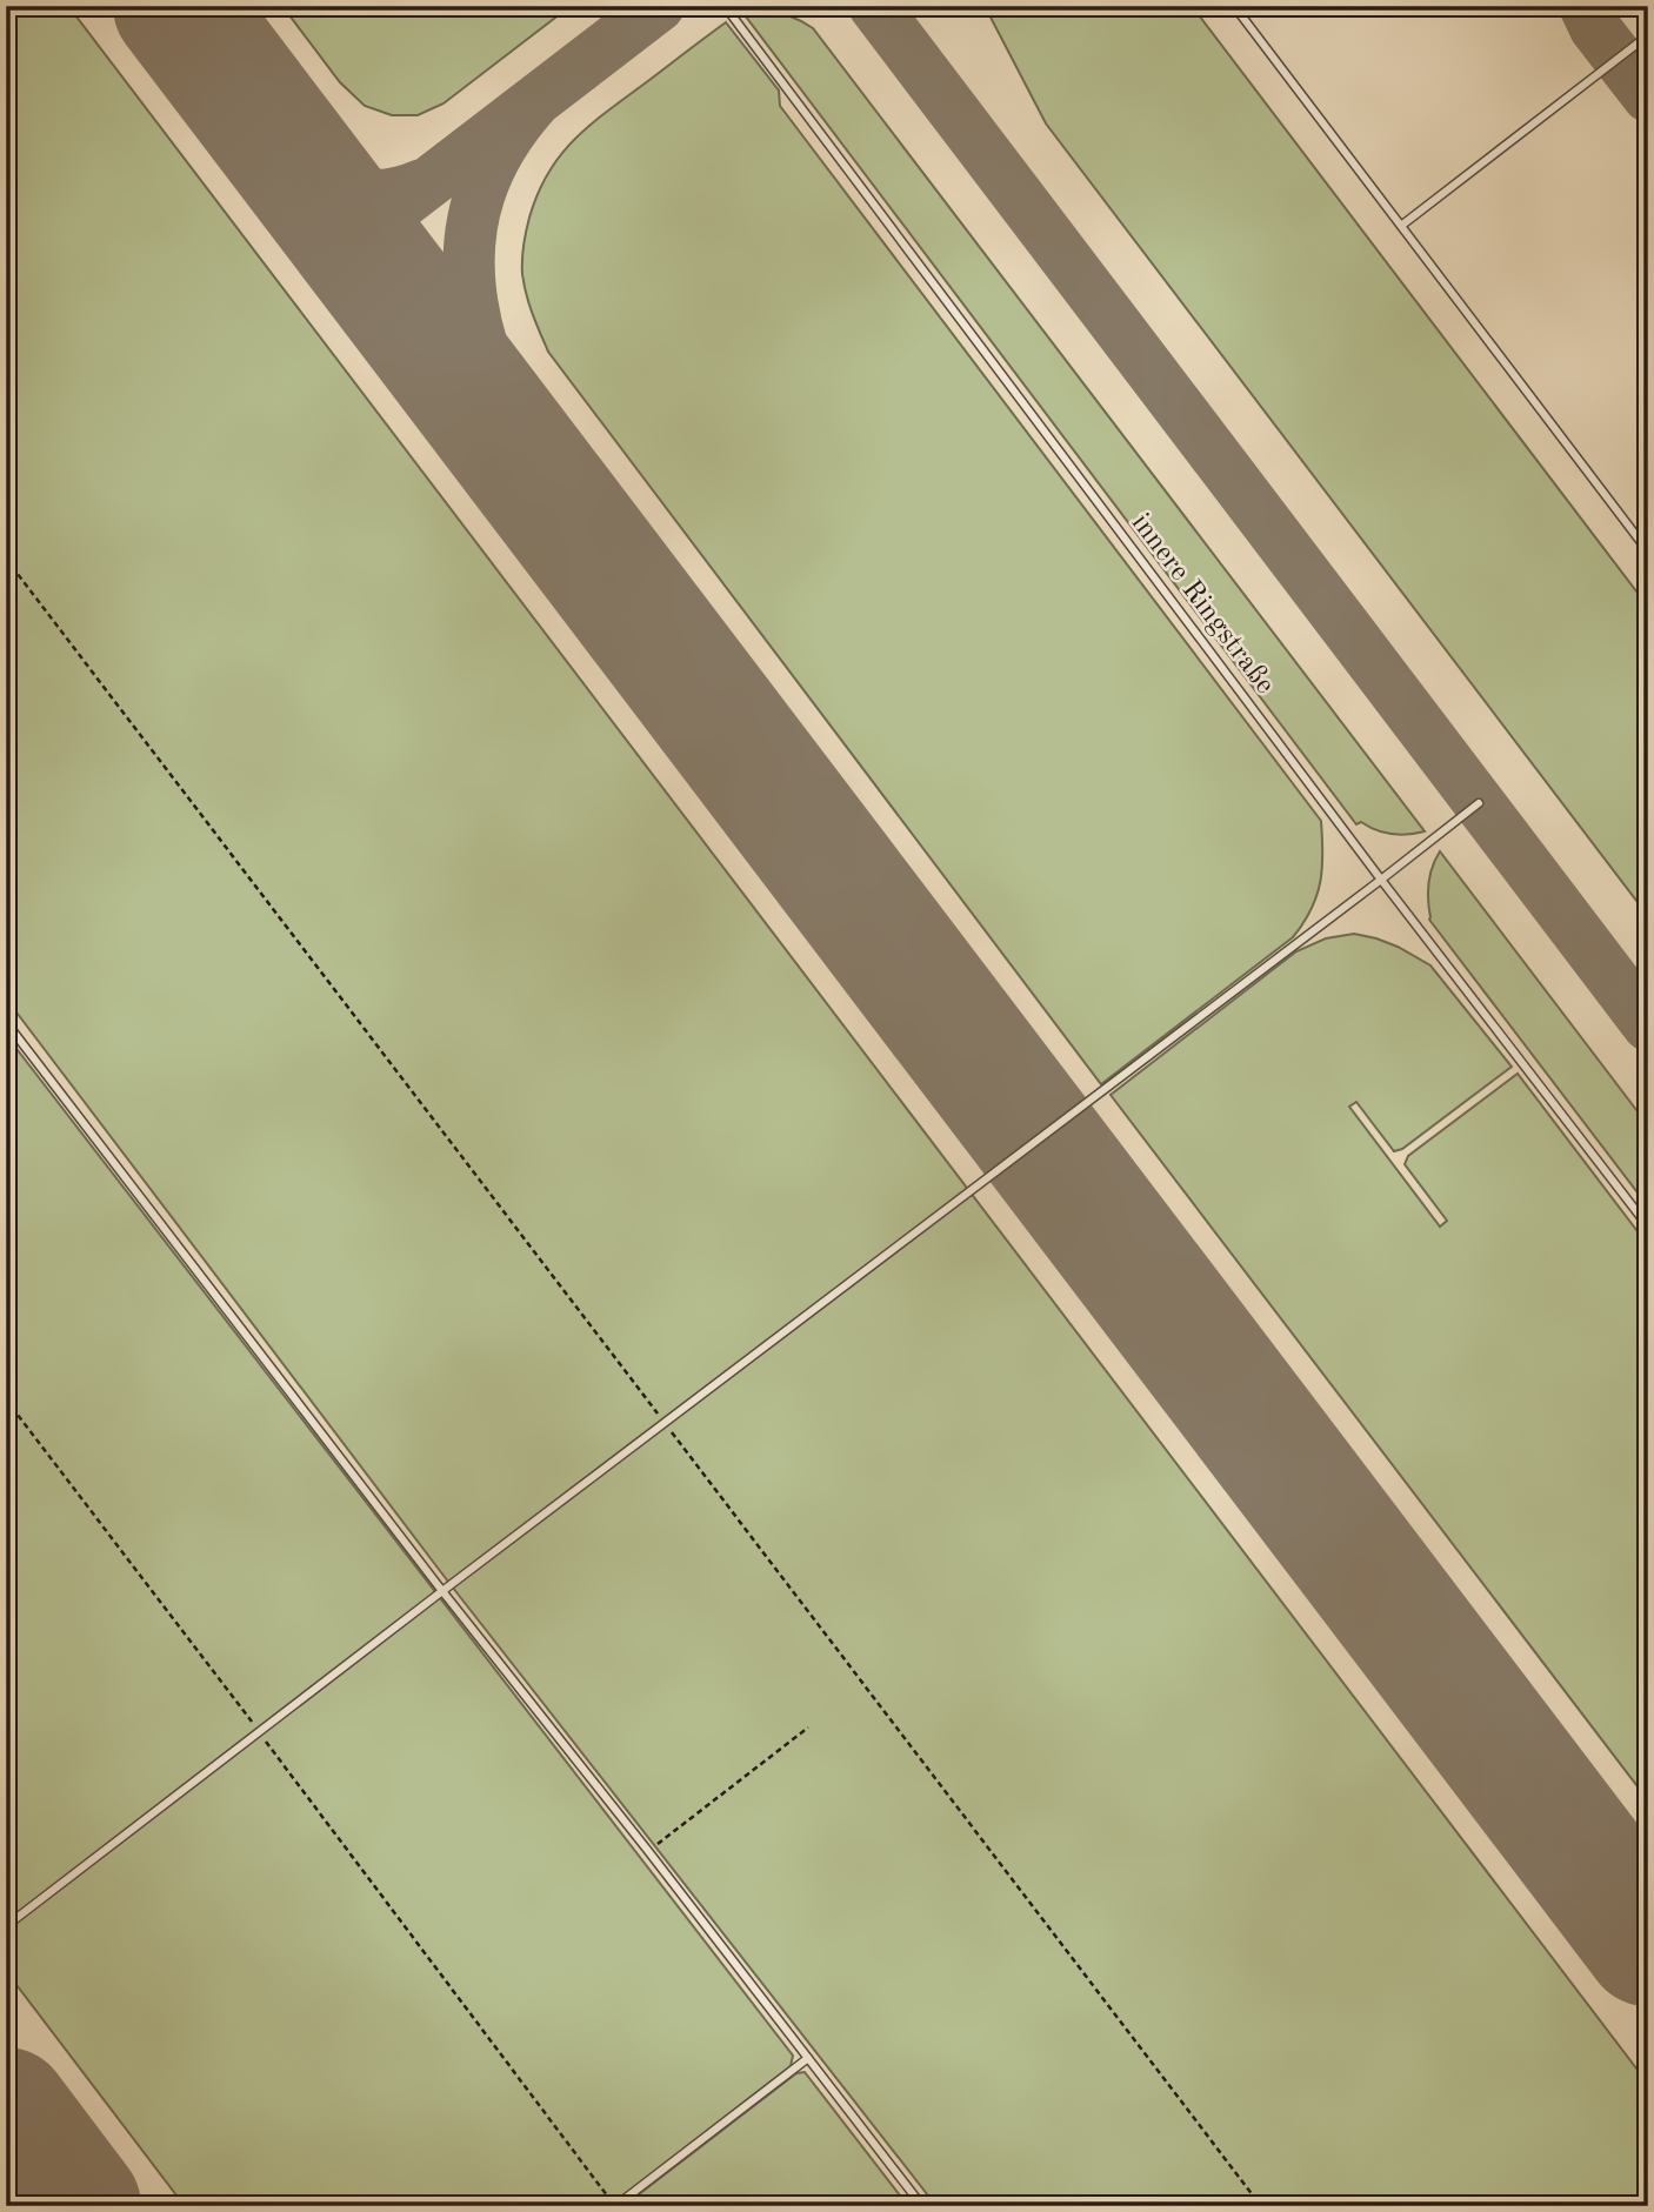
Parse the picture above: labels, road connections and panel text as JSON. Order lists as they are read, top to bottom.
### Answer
{
  "streets": {
    "lane": ["innere Ringstraße"]
  }
}
